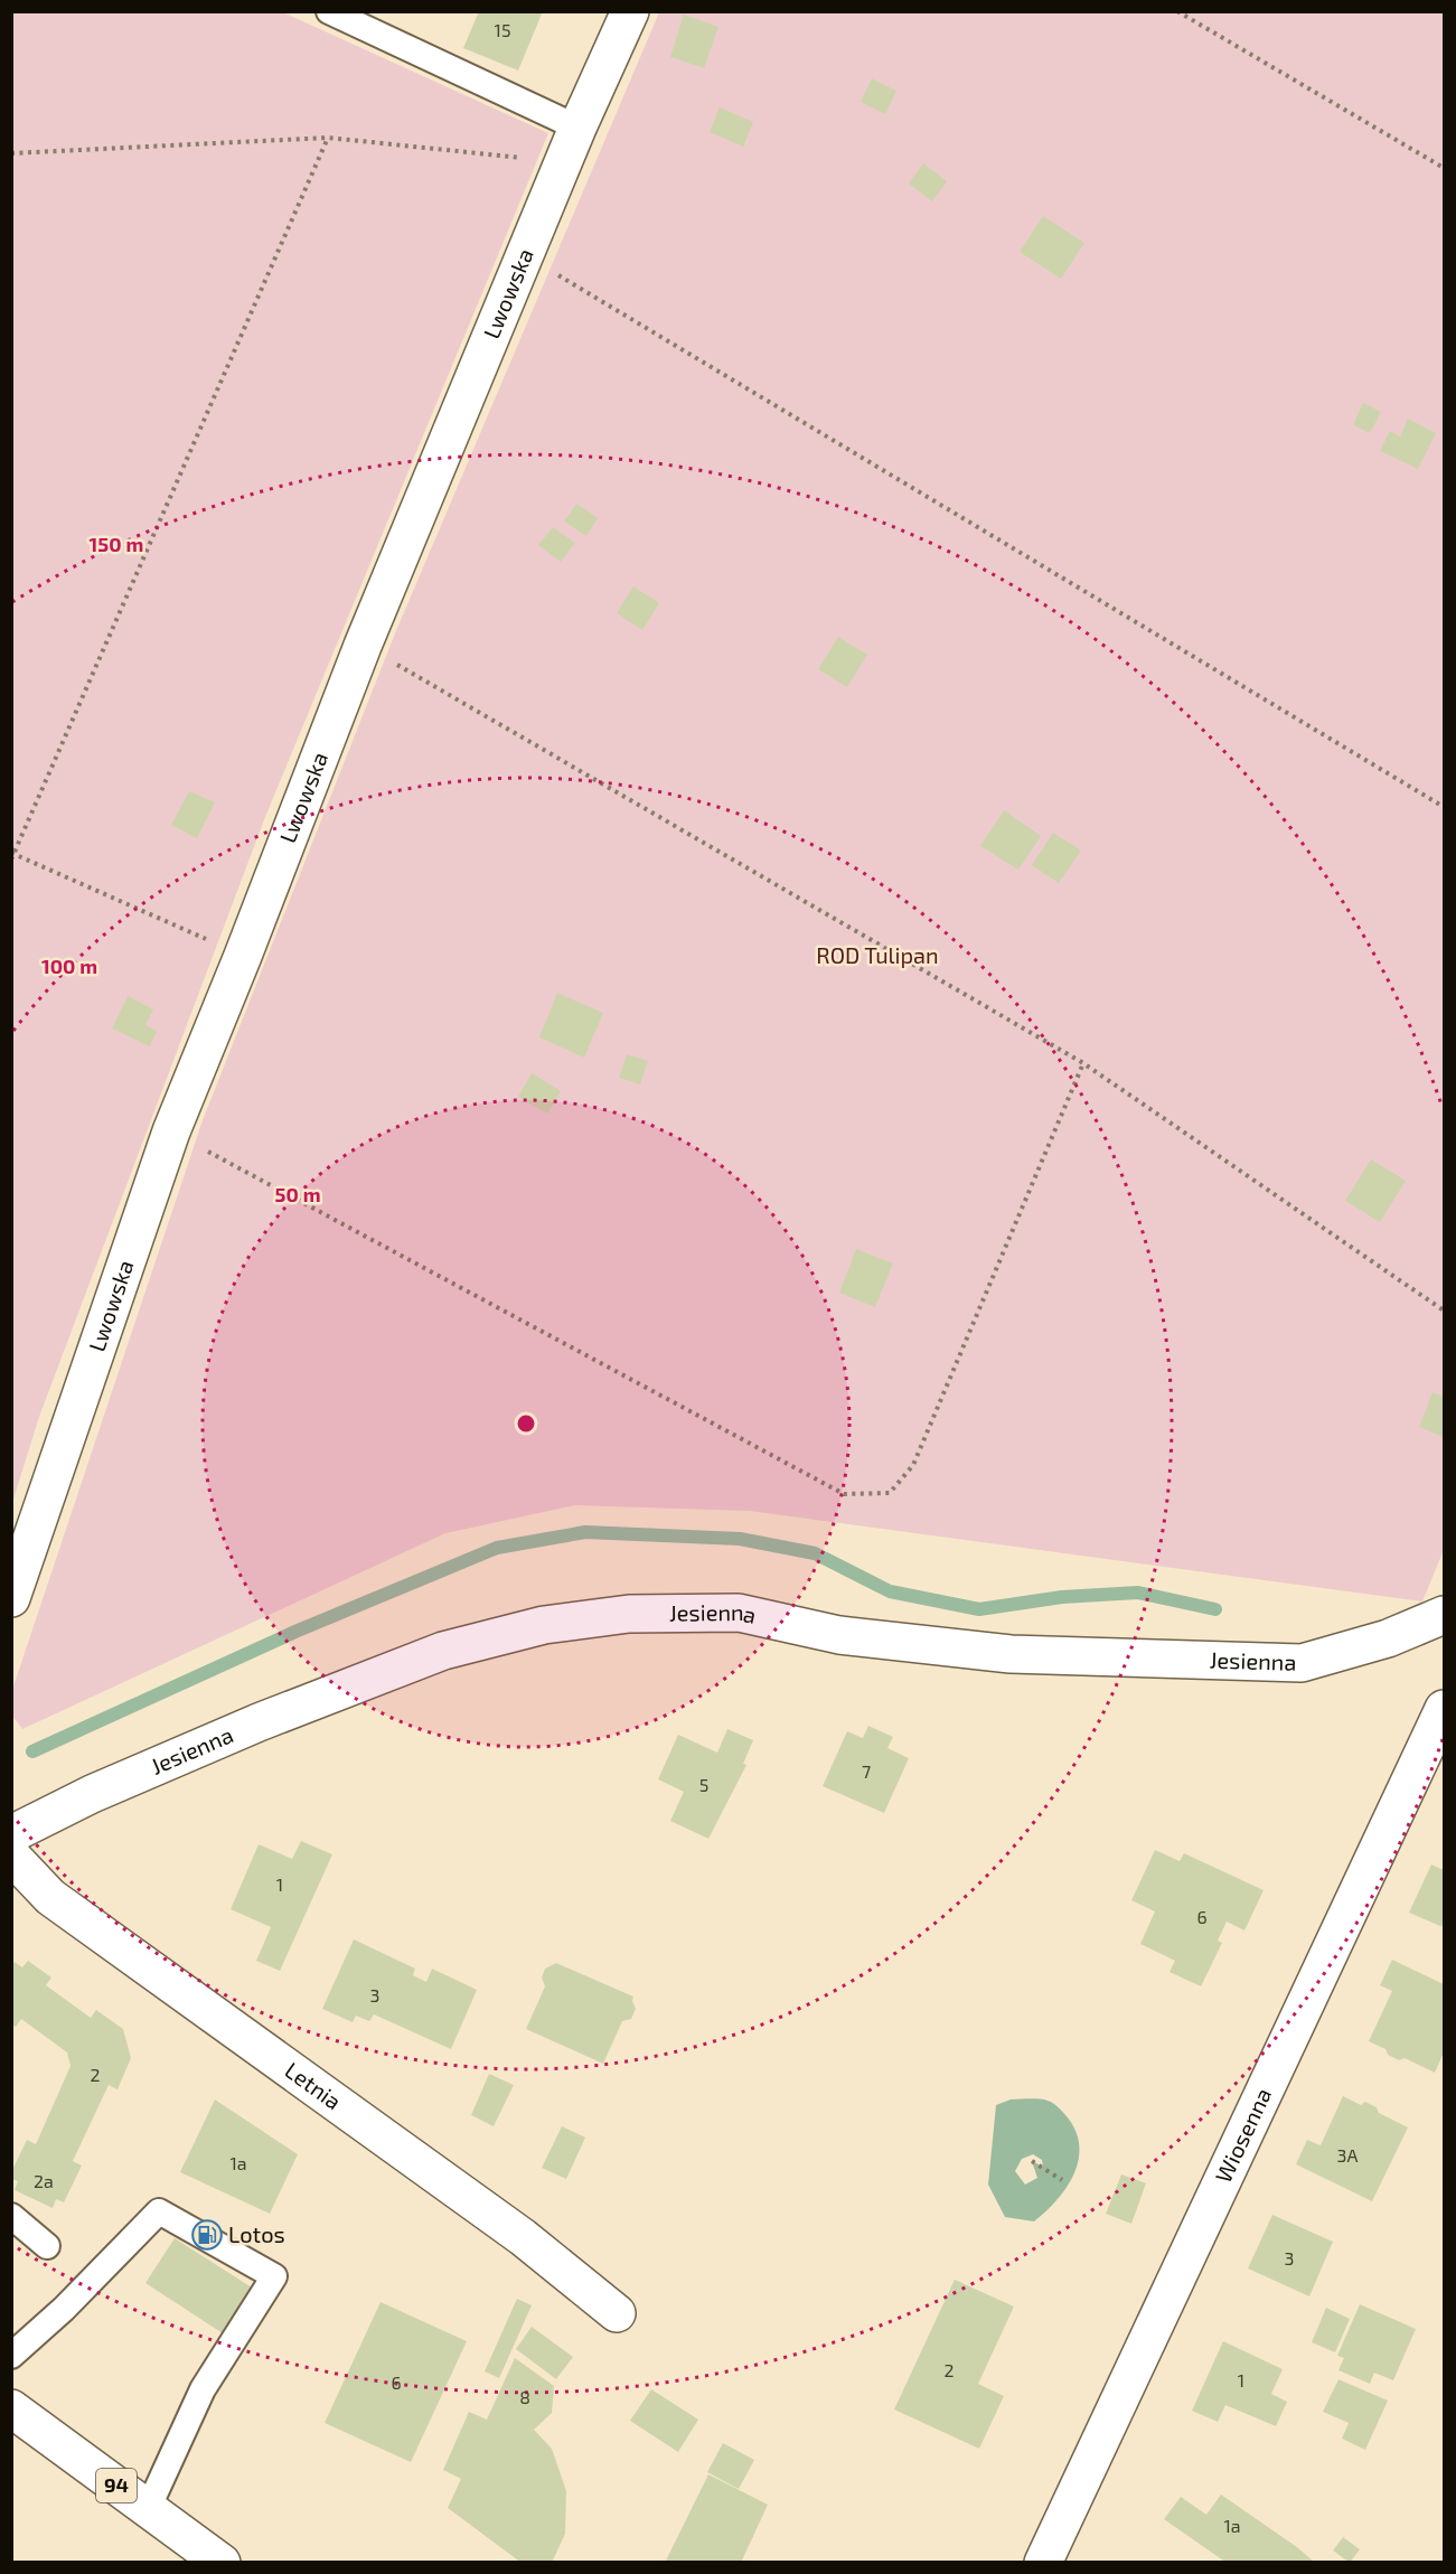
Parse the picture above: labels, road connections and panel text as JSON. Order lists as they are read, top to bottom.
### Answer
{
  "streets": {
    "street": [
      "Lwowska",
      "Jesienna",
      "Letnia",
      "Wiosenna",
      "94"
    ]
  },
  "parks": ["ROD Tulipan"],
  "places": {
    "fuel station": ["Lotos"]
  },
  "house_numbers": [
    "15",
    "7",
    "5",
    "1",
    "6",
    "3",
    "2",
    "3A",
    "1a",
    "2a",
    "3",
    "2",
    "1",
    "6",
    "8",
    "1a"
  ],
  "rings": ["150 m", "100 m", "50 m"]
}
